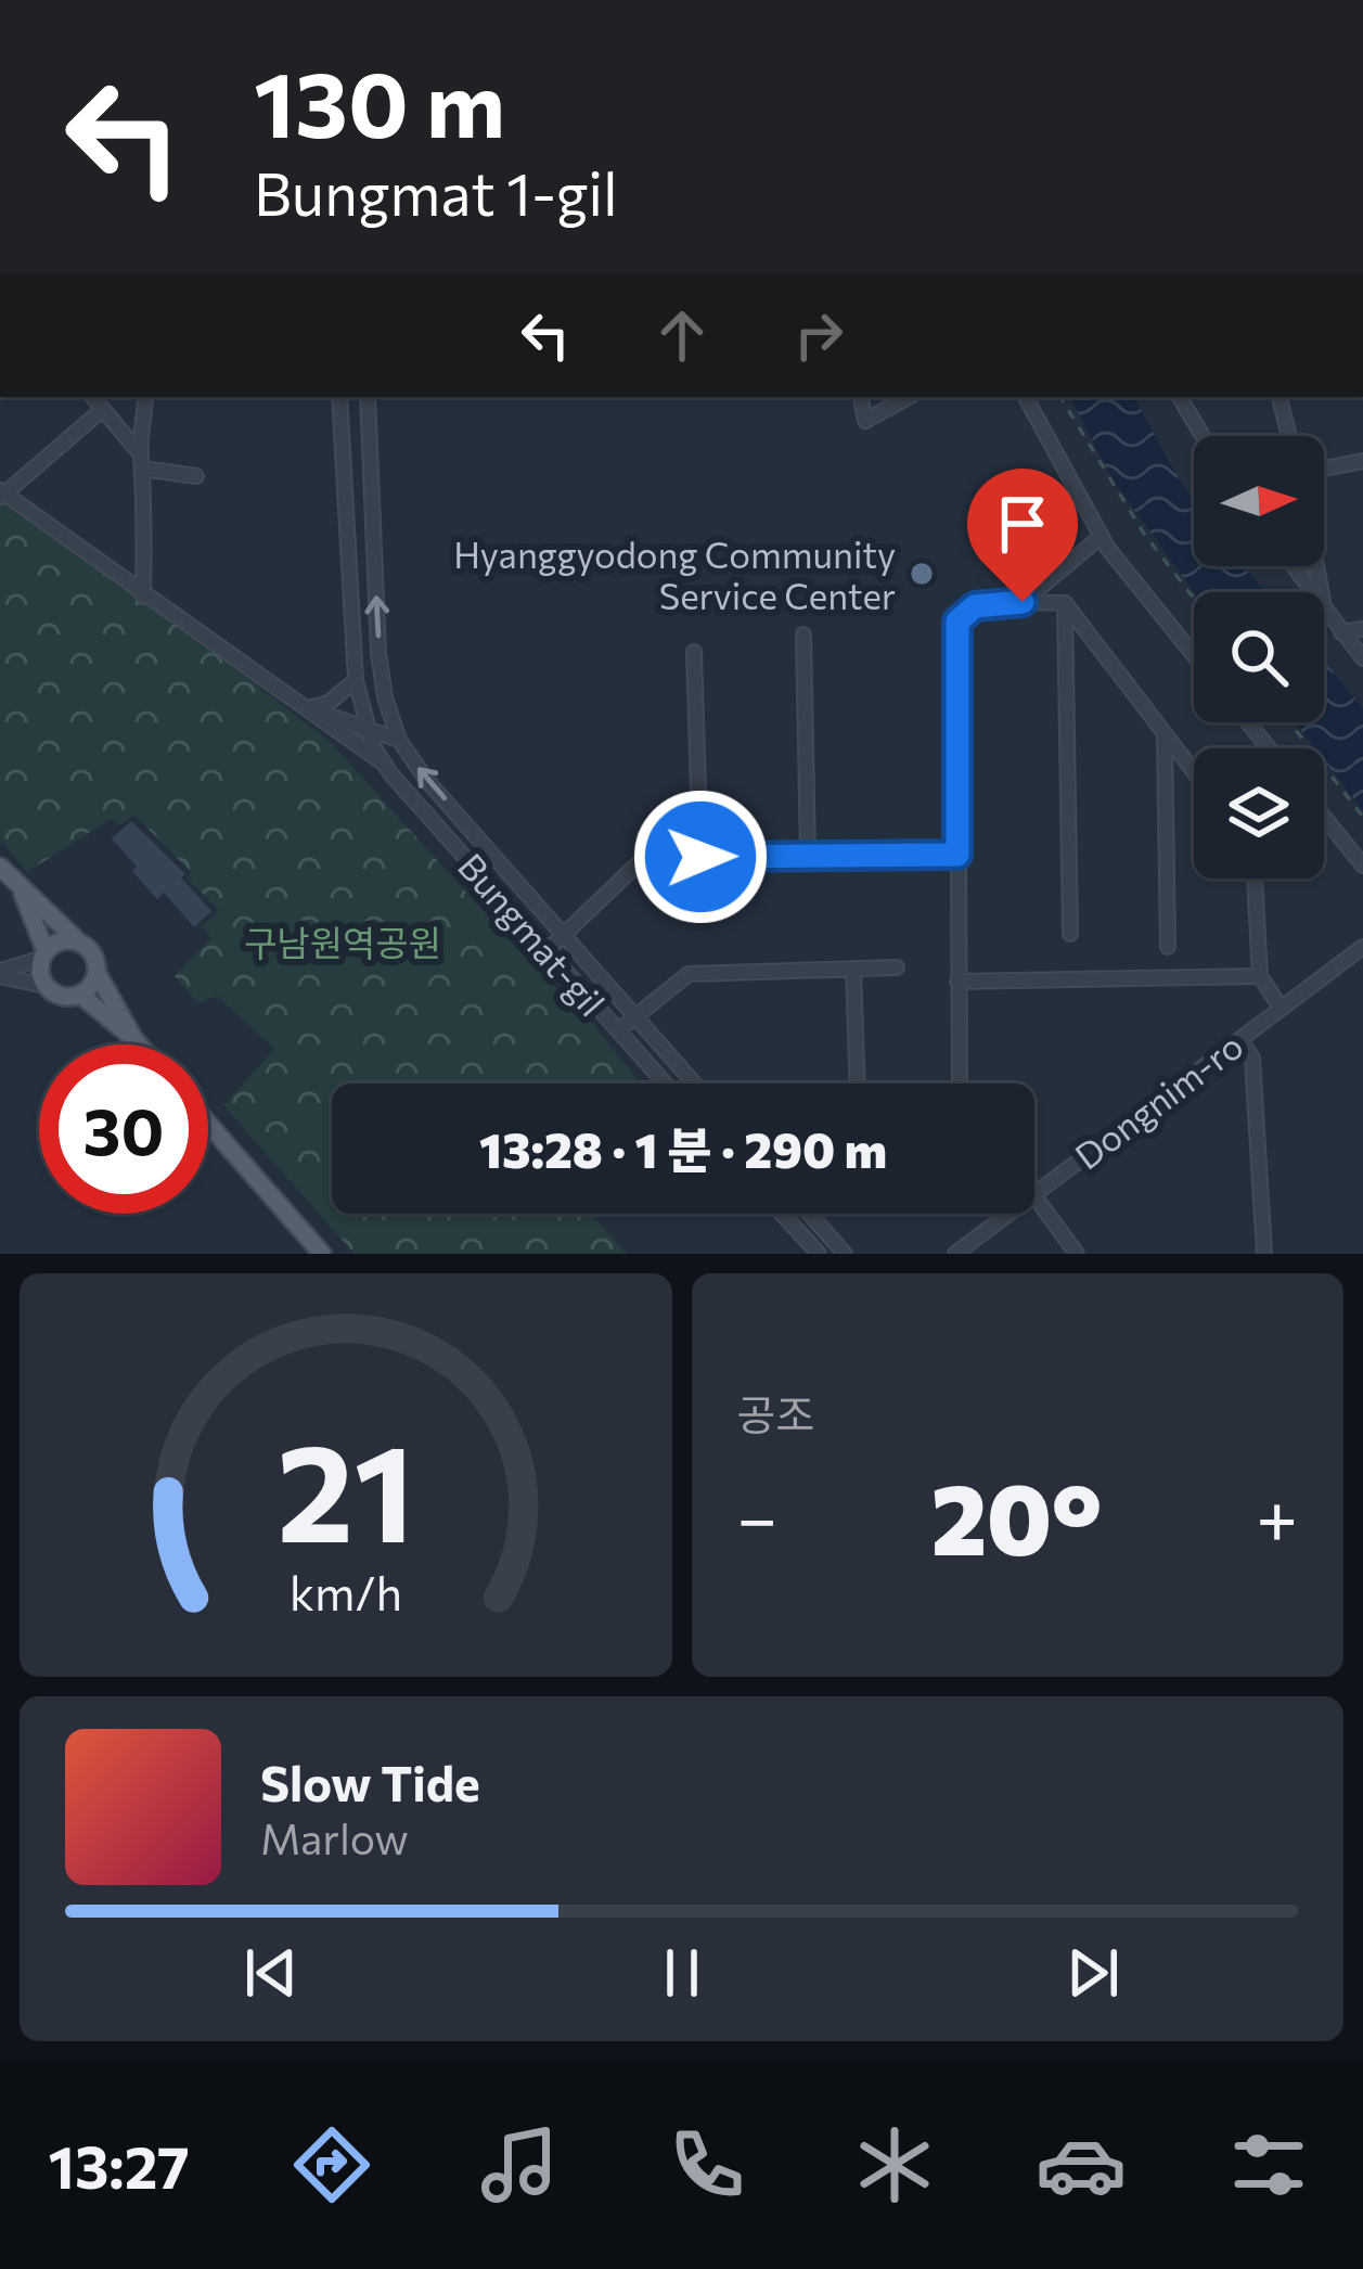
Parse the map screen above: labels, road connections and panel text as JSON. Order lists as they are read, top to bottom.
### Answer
{
  "streets": {
    "street": ["Bungmat-gil", "Dongnim-ro"]
  },
  "parks": ["구남원역공원"],
  "places": ["Hyanggyodong Community Service Center"],
  "north": "right",
  "page": {
    "turn": ["130 m", "Bungmat 1-gil"],
    "limit": "30",
    "trip": "13:28 · 1 분 · 290 m",
    "tile": "공조",
    "heat": ["−", "20°", "+"],
    "song": ["Slow Tide", "Marlow"],
    "tabs": "13:27",
    "gauge": ["21", "km/h"]
  }
}
